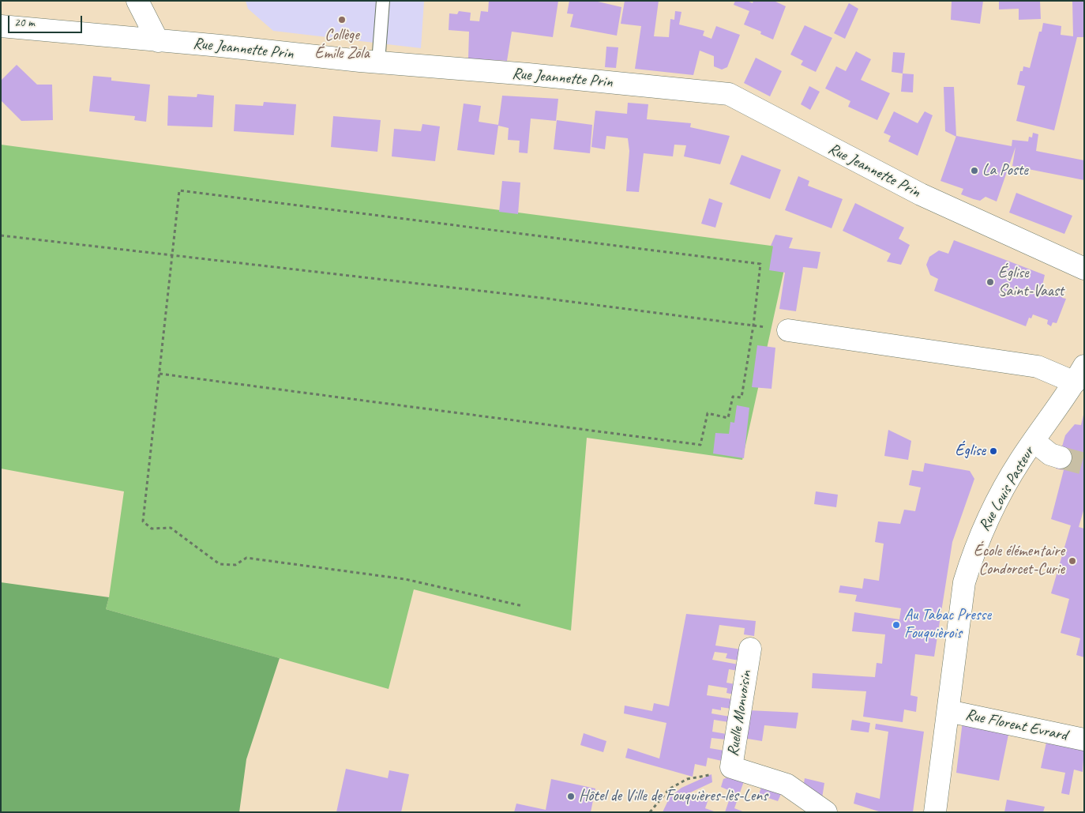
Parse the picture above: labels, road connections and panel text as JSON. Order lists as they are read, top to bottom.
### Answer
{
  "streets": {
    "street": [
      "Rue Jeannette Prin",
      "Rue Louis Pasteur",
      "Ruelle Monvoisin",
      "Rue Florent Evrard"
    ]
  },
  "crossings": [
    ["Rue Louis Pasteur", "Rue Florent Evrard"]
  ],
  "places": [
    "Collège Émile Zola",
    "La Poste",
    "Église Saint-Vaast",
    "Église",
    "École élémentaire Condorcet-Curie",
    "Au Tabac Presse Fouquièrois",
    "Hôtel de Ville de Fouquières-lès-Lens"
  ],
  "scale_bar": "20 m"
}
